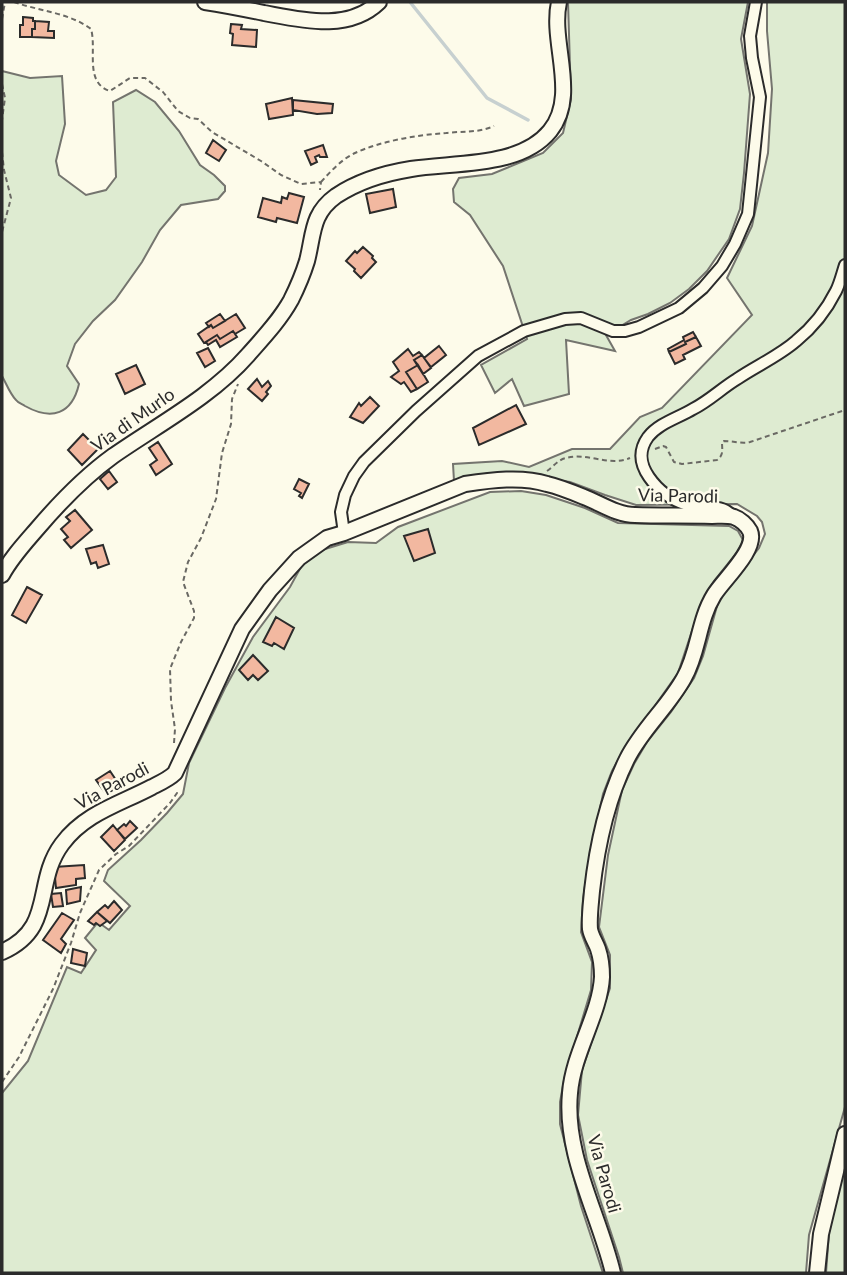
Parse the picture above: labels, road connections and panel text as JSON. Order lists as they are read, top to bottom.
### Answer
{
  "streets": {
    "street": ["Via di Murlo", "Via Parodi"]
  }
}
